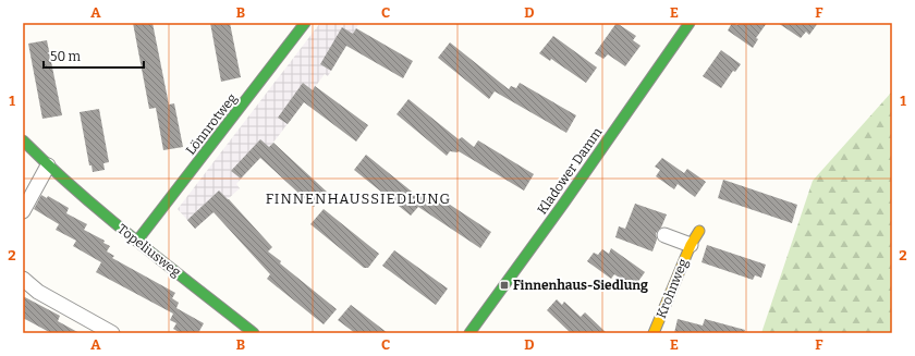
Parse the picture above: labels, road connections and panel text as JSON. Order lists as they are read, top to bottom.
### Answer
{
  "streets": {
    "street": [
      "Lönnrotweg",
      "Kladower Damm",
      "Topeliusweg",
      "Krohnweg"
    ]
  },
  "crossings": [
    ["Lönnrotweg", "Topeliusweg"]
  ],
  "districts": ["FINNENHAUSSIEDLUNG"],
  "places": {
    "transit": ["Finnenhaus-Siedlung"]
  },
  "scale_bar": "50 m",
  "grid": {
    "columns": [
      "A",
      "B",
      "C",
      "D",
      "E",
      "F"
    ],
    "rows": ["1", "2"]
  }
}
